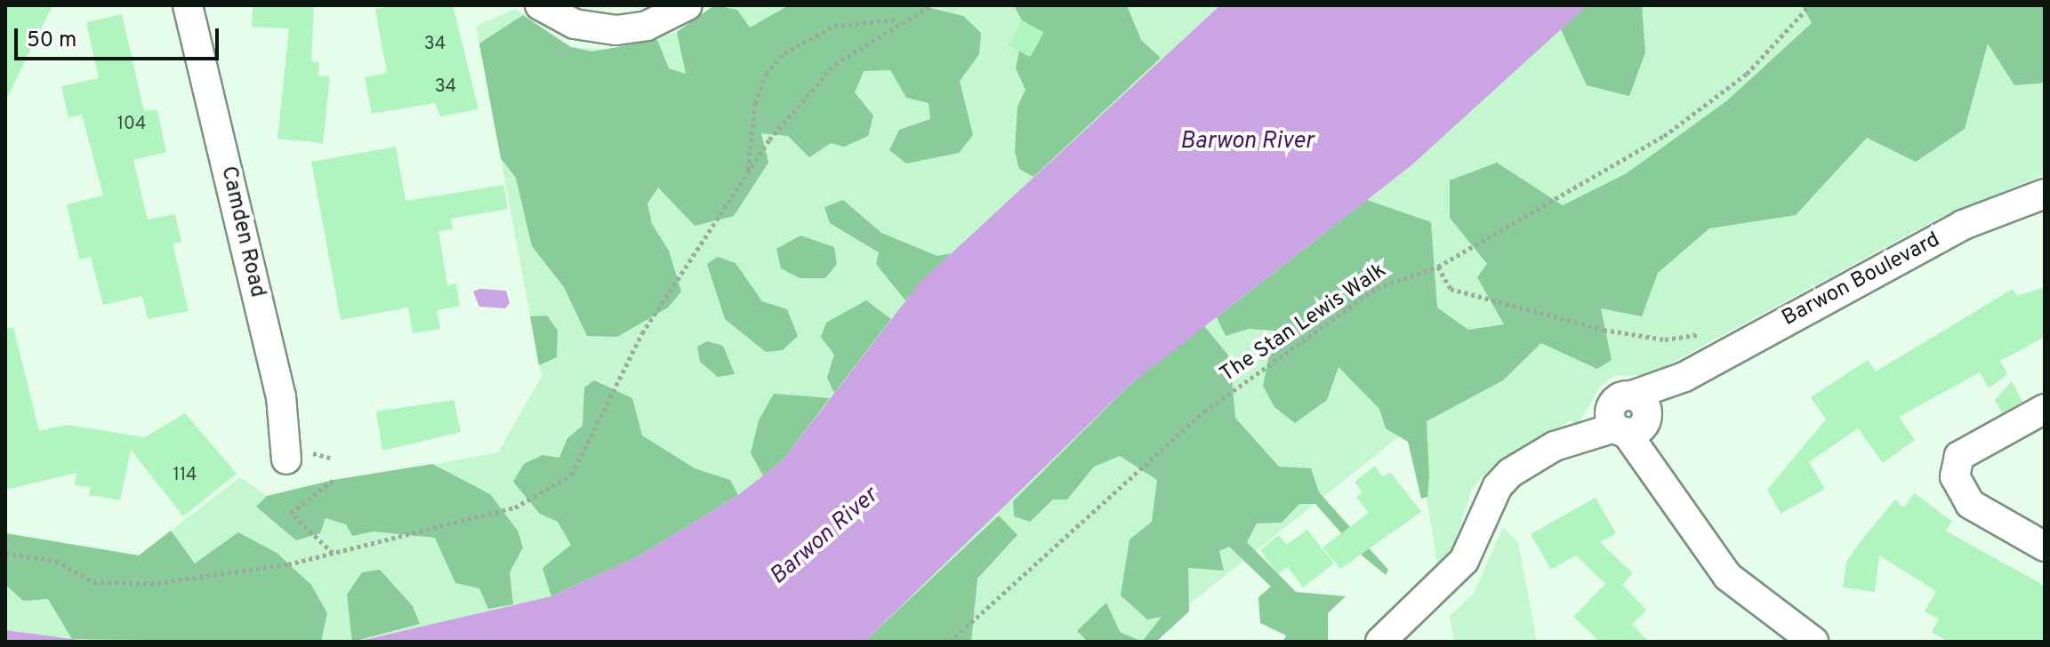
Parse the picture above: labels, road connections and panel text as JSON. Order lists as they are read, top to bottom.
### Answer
{
  "streets": {
    "street": ["Camden Road", "Barwon Boulevard"],
    "path": ["The Stan Lewis Walk"]
  },
  "water": ["Barwon River"],
  "house_numbers": [
    "34",
    "34",
    "104",
    "114"
  ],
  "scale_bar": "50 m"
}
